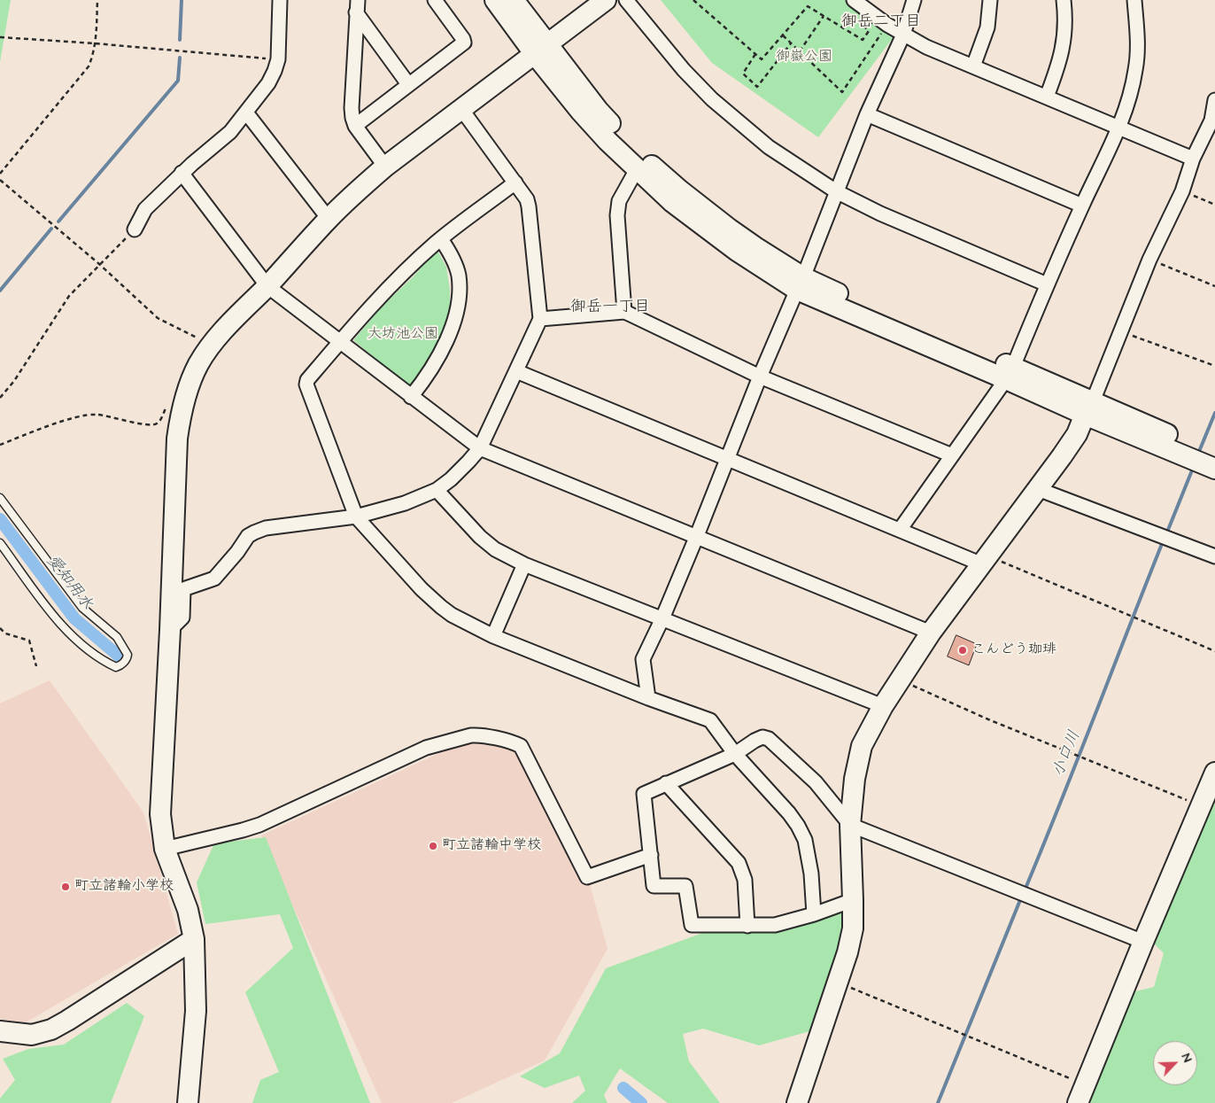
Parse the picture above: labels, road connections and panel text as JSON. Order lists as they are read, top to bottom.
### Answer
{
  "districts": ["御岳二丁目", "御岳一丁目"],
  "water": ["愛知用水", "小口川"],
  "parks": ["御嶽公園", "大坊池公園"],
  "places": ["こんどう珈琲", "町立諸輪中学校", "町立諸輪小学校"],
  "north": "top right"
}
